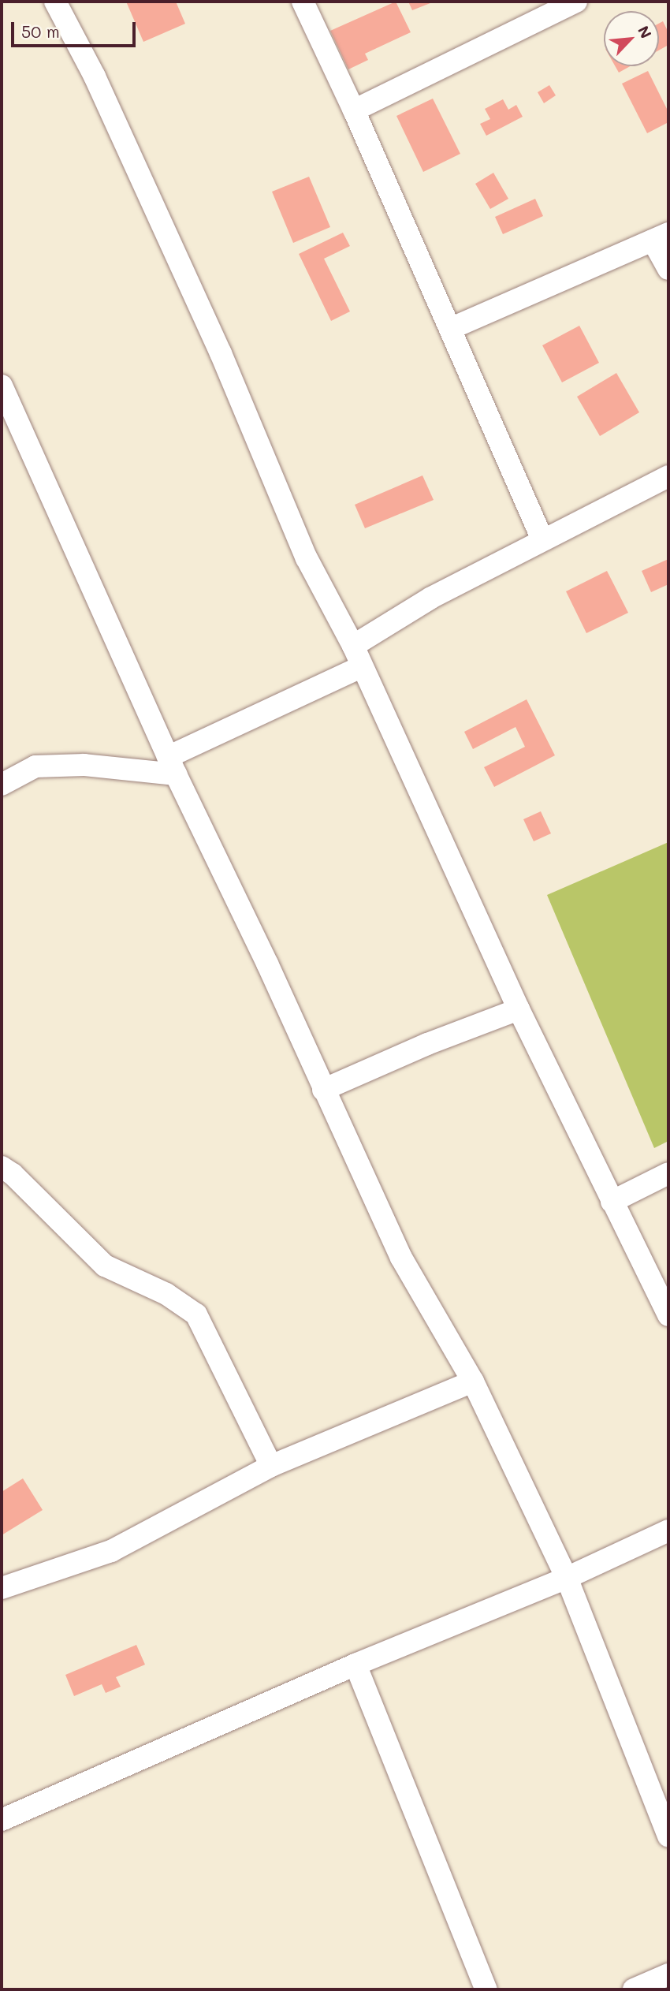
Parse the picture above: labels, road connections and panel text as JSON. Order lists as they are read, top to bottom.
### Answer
{
  "scale_bar": "50 m",
  "north": "top right"
}
